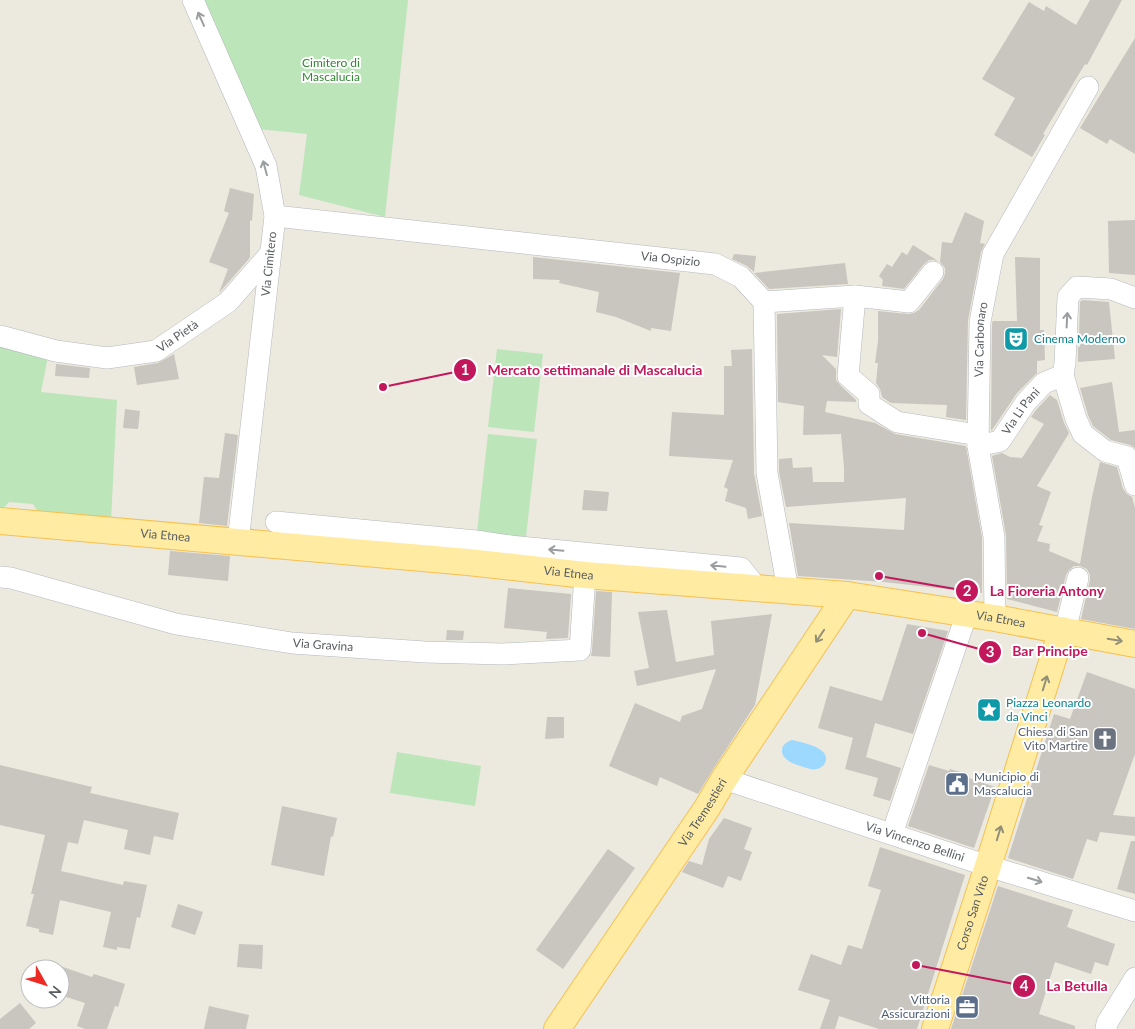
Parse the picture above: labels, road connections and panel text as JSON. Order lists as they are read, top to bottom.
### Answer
{
  "streets": {
    "main road": ["Via Etnea", "Via Tremestieri", "Corso San Vito"],
    "street": [
      "Via Ospizio",
      "Via Cimitero",
      "Via Pietà",
      "Via Carbonaro",
      "Via Li Pani",
      "Via Gravina",
      "Via Vincenzo Bellini"
    ]
  },
  "crossings": [
    ["Via Ospizio", "Via Cimitero"],
    ["Via Cimitero", "Via Pietà"],
    ["Via Cimitero", "Via Etnea"],
    ["Via Carbonaro", "Via Li Pani"],
    ["Via Carbonaro", "Via Etnea"],
    ["Via Etnea", "Via Gravina"],
    ["Via Etnea", "Via Tremestieri"],
    ["Via Etnea", "Corso San Vito"],
    ["Via Tremestieri", "Via Vincenzo Bellini"],
    ["Via Vincenzo Bellini", "Corso San Vito"]
  ],
  "one_way": [
    "Via Cimitero",
    "Via Tremestieri",
    "Via Vincenzo Bellini",
    "Corso San Vito"
  ],
  "parks": ["Cimitero di Mascalucia"],
  "places": {
    "theatre": ["Cinema Moderno"],
    "other": [
      "Mercato settimanale di Mascalucia",
      "La Fioreria Antony",
      "Bar Principe",
      "La Betulla"
    ],
    "place": ["Piazza Leonardo da Vinci"],
    "church": ["Chiesa di San Vito Martire"],
    "public building": ["Municipio di Mascalucia"],
    "office": ["Vittoria Assicurazioni"]
  },
  "north": "bottom right"
}
